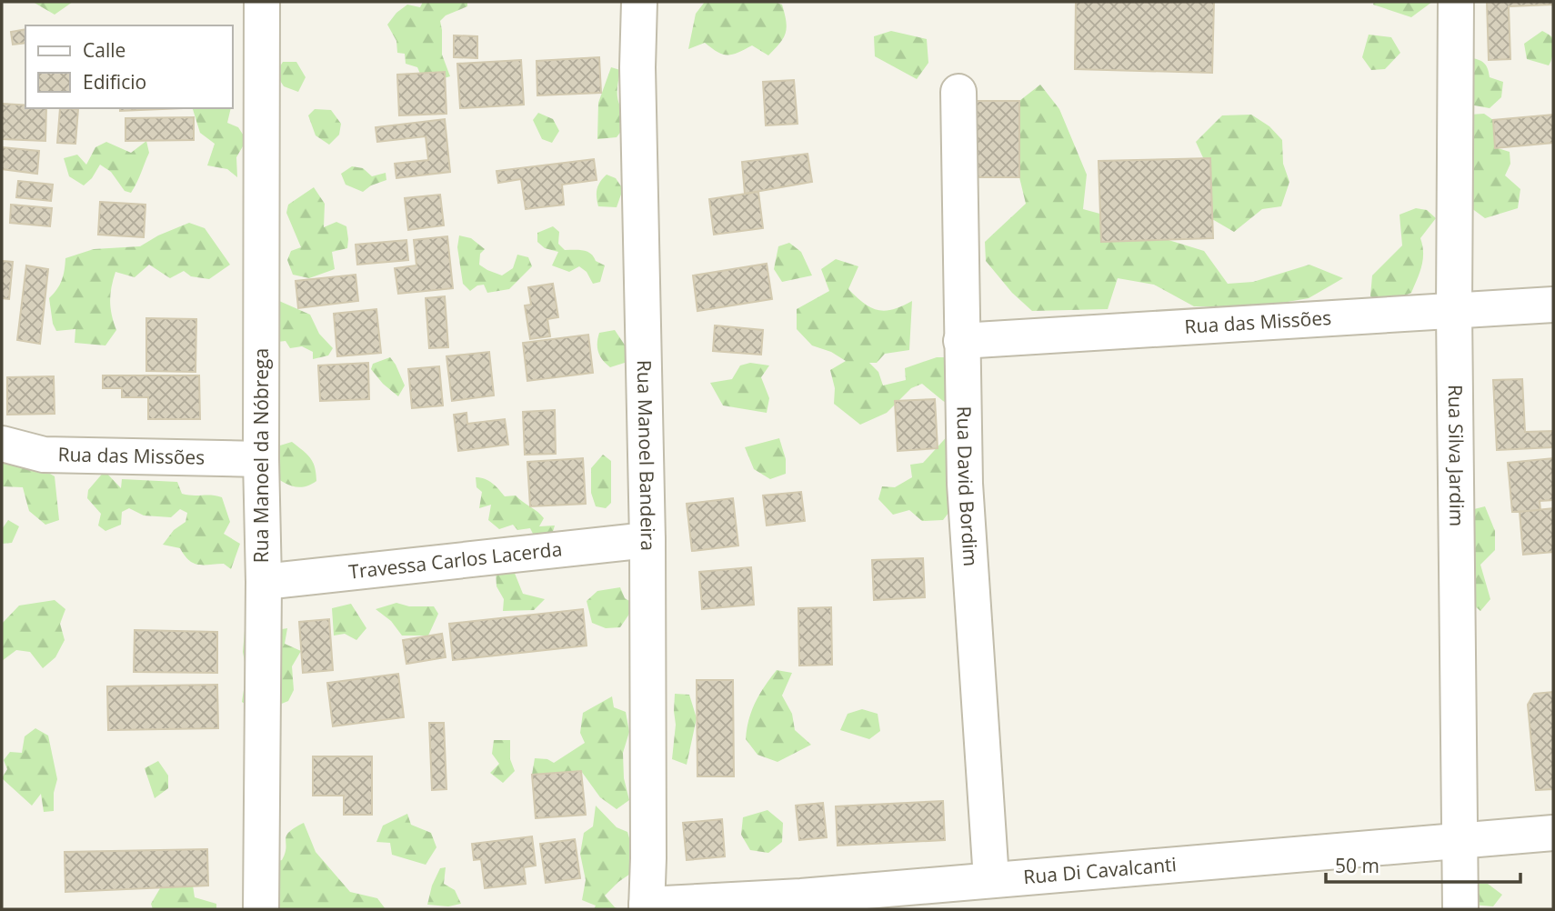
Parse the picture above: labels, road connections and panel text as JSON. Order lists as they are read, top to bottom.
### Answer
{
  "streets": {
    "street": [
      "Rua das Missões",
      "Rua Manoel da Nóbrega",
      "Rua Manoel Bandeira",
      "Rua Silva Jardim",
      "Rua David Bordim",
      "Travessa Carlos Lacerda",
      "Rua Di Cavalcanti"
    ]
  },
  "crossings": [
    ["Rua das Missões", "Rua Manoel da Nóbrega"],
    ["Rua das Missões", "Rua Silva Jardim"],
    ["Rua das Missões", "Rua David Bordim"],
    ["Rua Manoel da Nóbrega", "Travessa Carlos Lacerda"],
    ["Rua Manoel Bandeira", "Travessa Carlos Lacerda"],
    ["Rua Manoel Bandeira", "Rua Di Cavalcanti"],
    ["Rua Silva Jardim", "Rua Di Cavalcanti"],
    ["Rua David Bordim", "Rua Di Cavalcanti"]
  ],
  "legend": ["Calle", "Edificio"],
  "scale_bar": "50 m"
}
